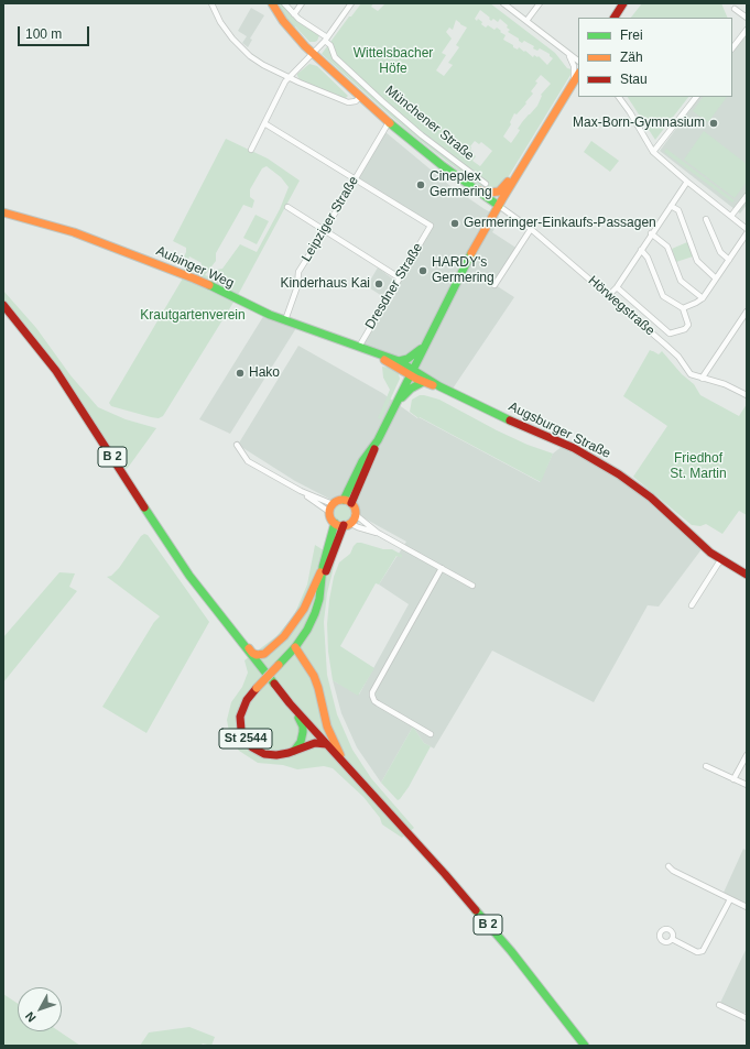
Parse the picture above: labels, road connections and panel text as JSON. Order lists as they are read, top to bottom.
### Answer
{
  "streets": {
    "main road": [
      "Münchener Straße",
      "Aubinger Weg",
      "Augsburger Straße",
      "B 2",
      "St 2544"
    ],
    "street": ["Leipziger Straße", "Dresdner Straße", "Hörwegstraße"]
  },
  "crossings": [
    ["Münchener Straße", "Leipziger Straße"],
    ["Münchener Straße", "Hörwegstraße"],
    ["Leipziger Straße", "Aubinger Weg"],
    ["Leipziger Straße", "Dresdner Straße"],
    ["Aubinger Weg", "Dresdner Straße"],
    ["Aubinger Weg", "Augsburger Straße"]
  ],
  "parks": ["Wittelsbacher Höfe", "Krautgartenverein", "Friedhof St. Martin"],
  "places": [
    "Max-Born-Gymnasium",
    "Cineplex Germering",
    "Germeringer-Einkaufs-Passagen",
    "HARDY's Germering",
    "Kinderhaus Kai",
    "Hako"
  ],
  "legend": ["Frei", "Zäh", "Stau"],
  "scale_bar": "100 m",
  "north": "bottom left"
}
